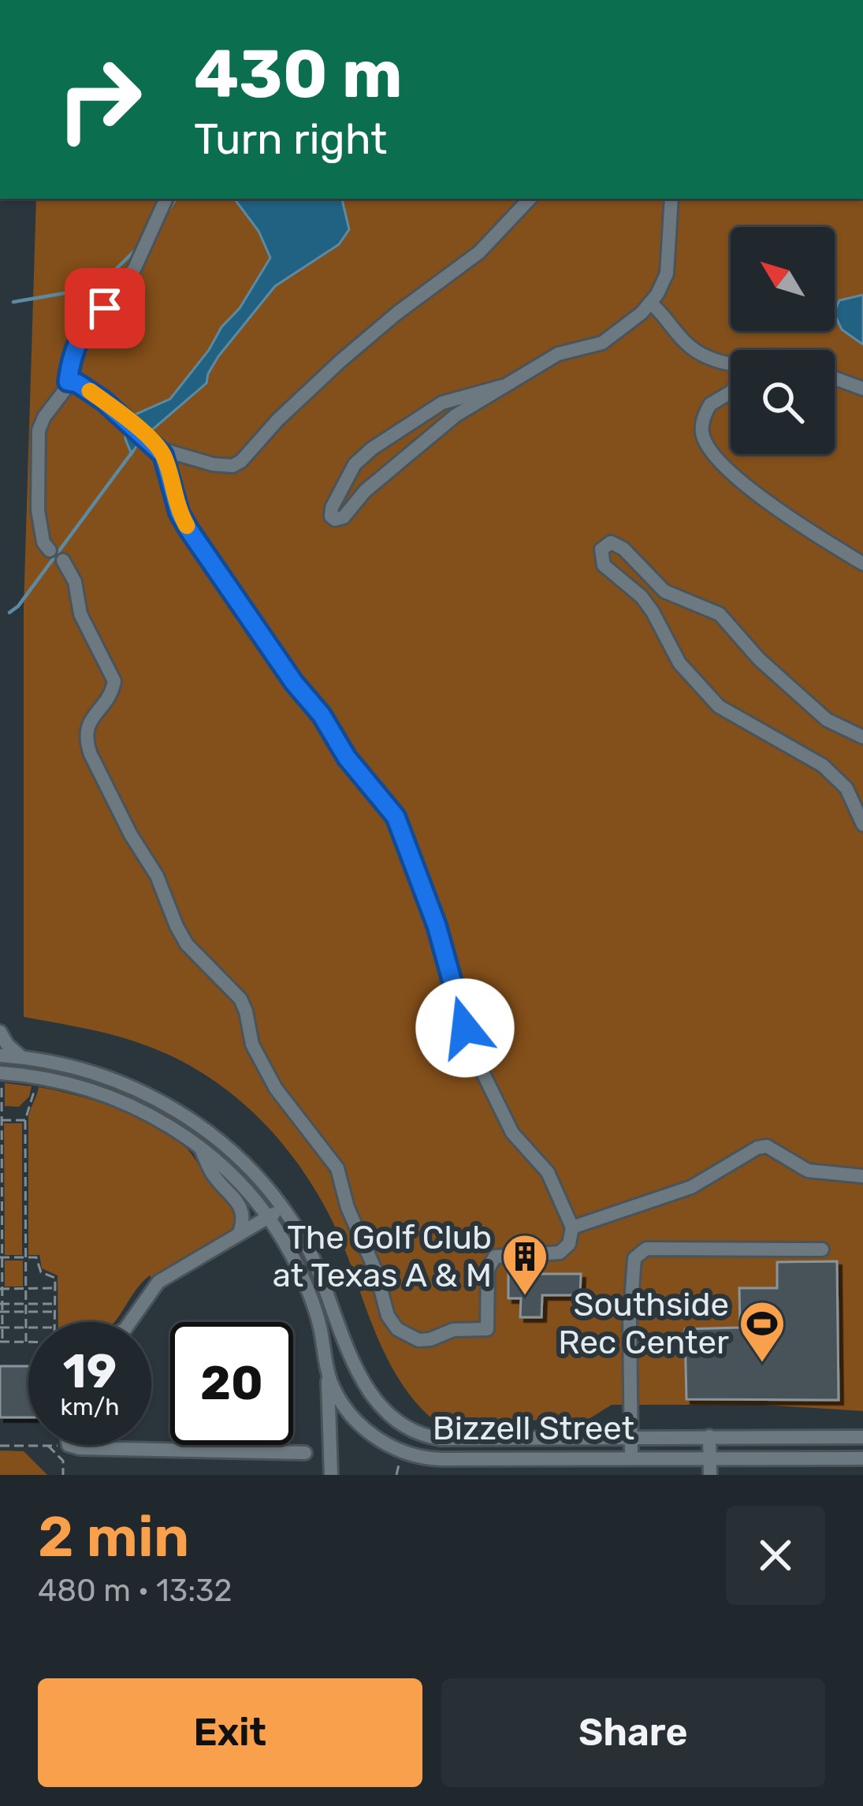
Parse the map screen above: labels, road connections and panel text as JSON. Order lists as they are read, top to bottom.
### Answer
{
  "streets": {
    "street": ["Bizzell Street"]
  },
  "places": {
    "building": ["The Golf Club at Texas A & M"],
    "sports": ["Southside Rec Center"]
  },
  "north": "top left",
  "page": {
    "turn": ["430 m", "Turn right"],
    "speed": "19 km/h",
    "limit": "20",
    "heading": ["2 min", "480 m · 13:32"],
    "buttons": ["Exit", "Share"]
  }
}
